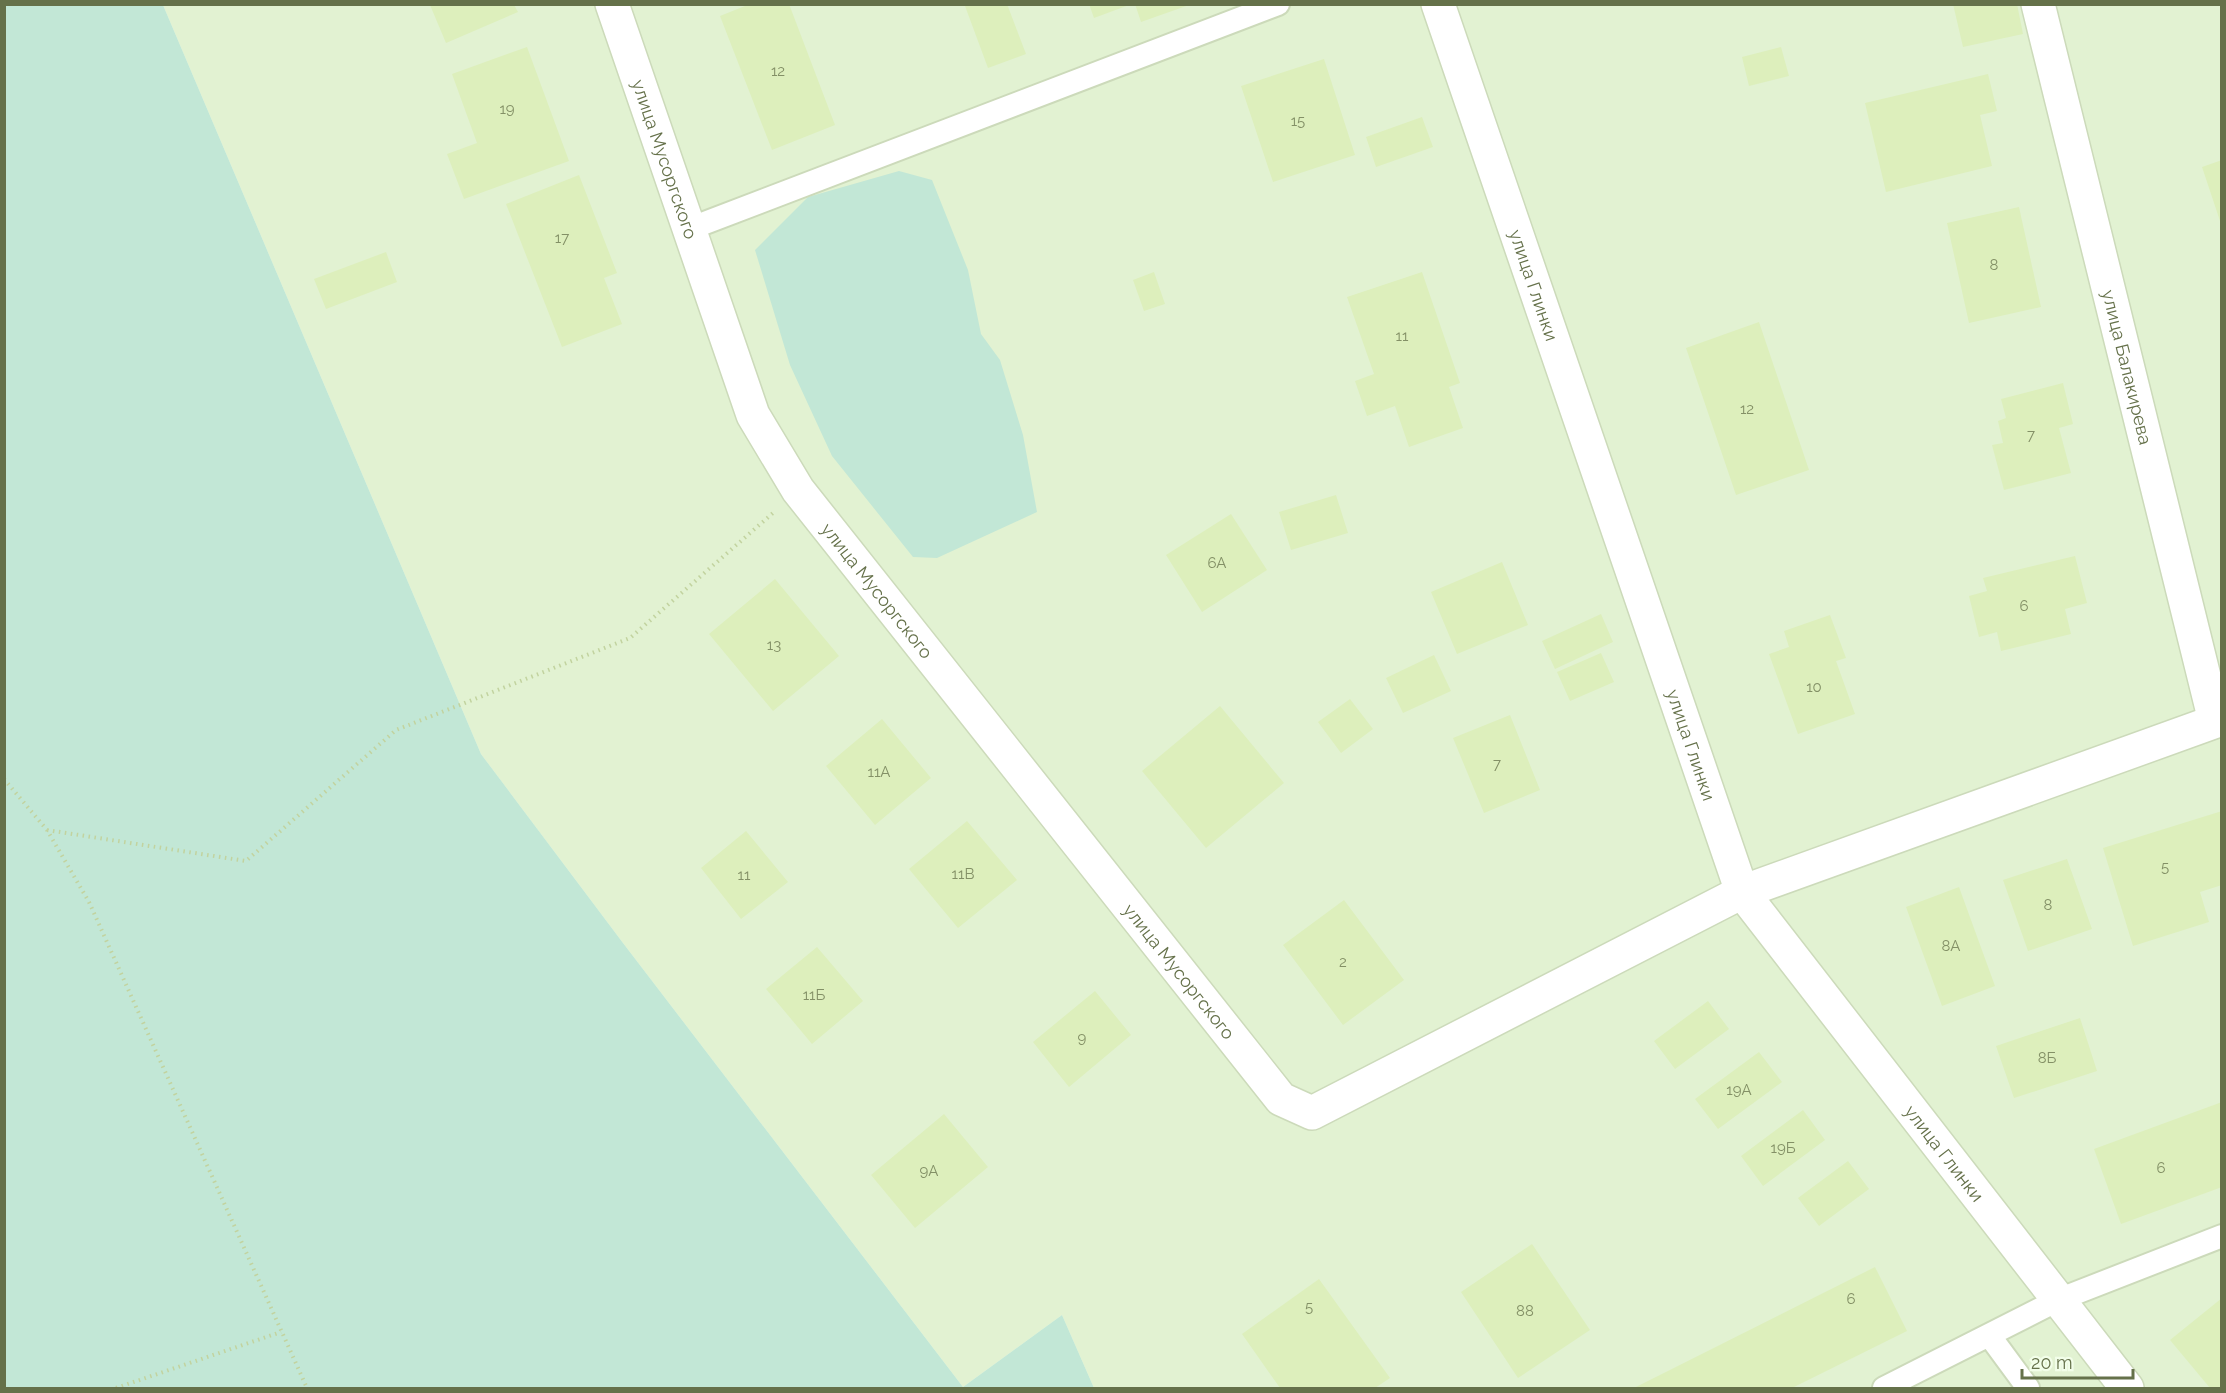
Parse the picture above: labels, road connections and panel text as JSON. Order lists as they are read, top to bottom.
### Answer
{
  "streets": {
    "street": ["улица Мусоргского", "улица Глинки", "улица Балакирева"]
  },
  "crossings": [
    ["улица Мусоргского", "улица Глинки"]
  ],
  "house_numbers": [
    "12",
    "19",
    "15",
    "17",
    "8",
    "11",
    "12",
    "7",
    "6А",
    "6",
    "13",
    "10",
    "7",
    "11А",
    "5",
    "11В",
    "11",
    "8",
    "8А",
    "2",
    "11Б",
    "9",
    "8Б",
    "19А",
    "19Б",
    "6",
    "9А",
    "6",
    "5",
    "88"
  ],
  "scale_bar": "20 m"
}
